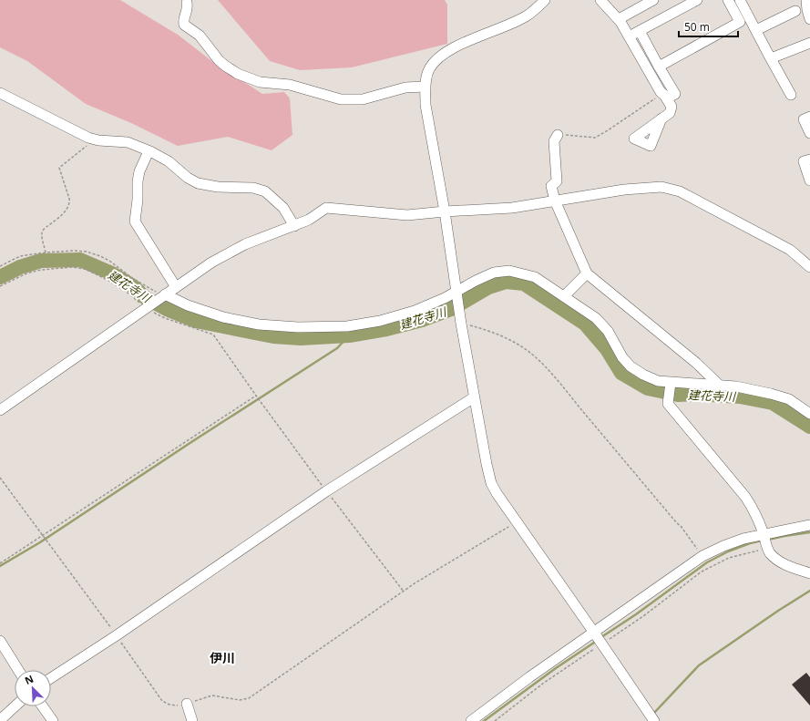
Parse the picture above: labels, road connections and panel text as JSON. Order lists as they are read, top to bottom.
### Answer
{
  "districts": ["伊川"],
  "water": ["建花寺川"],
  "scale_bar": "50 m",
  "north": "top left"
}
